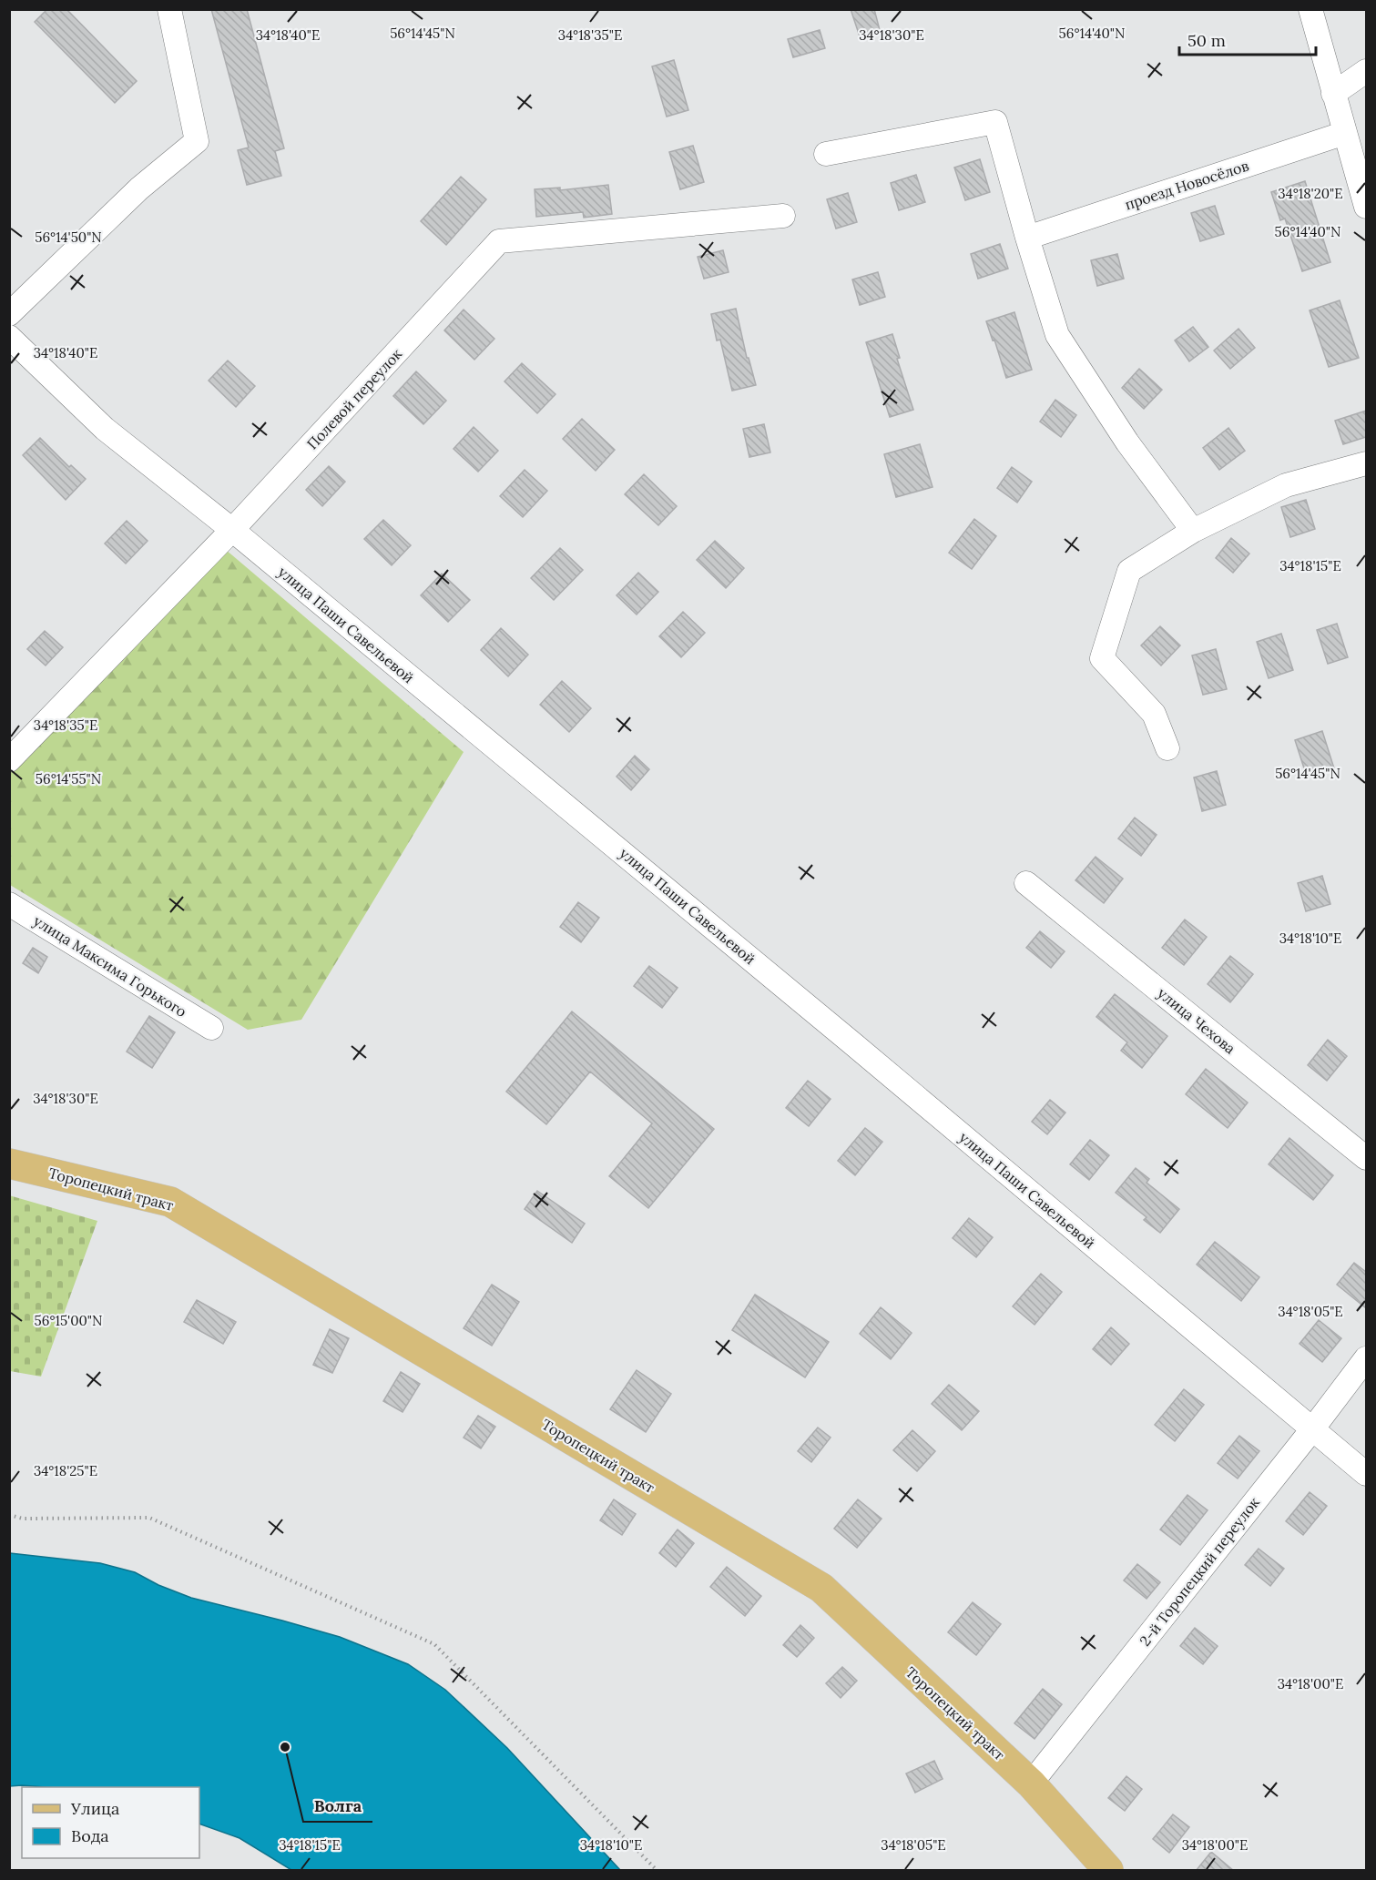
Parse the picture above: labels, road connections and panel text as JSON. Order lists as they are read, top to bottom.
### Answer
{
  "streets": {
    "main road": ["Торопецкий тракт"],
    "street": [
      "проезд Новосёлов",
      "Полевой переулок",
      "улица Паши Савельевой",
      "улица Максима Горького",
      "улица Чехова",
      "2-й Торопецкий переулок"
    ]
  },
  "crossings": [
    ["Полевой переулок", "улица Паши Савельевой"],
    ["улица Паши Савельевой", "2-й Торопецкий переулок"],
    ["Торопецкий тракт", "2-й Торопецкий переулок"]
  ],
  "places": ["Волга"],
  "legend": ["Улица", "Вода"],
  "scale_bar": "50 m",
  "coordinates": [
    "56°14'45\"N",
    "56°14'40\"N",
    "34°18'40\"E",
    "34°18'35\"E",
    "34°18'30\"E",
    "34°18'20\"E",
    "56°14'50\"N",
    "34°18'15\"E",
    "56°14'55\"N",
    "34°18'10\"E",
    "34°18'05\"E",
    "56°15'00\"N",
    "34°18'25\"E",
    "34°18'00\"E"
  ]
}
